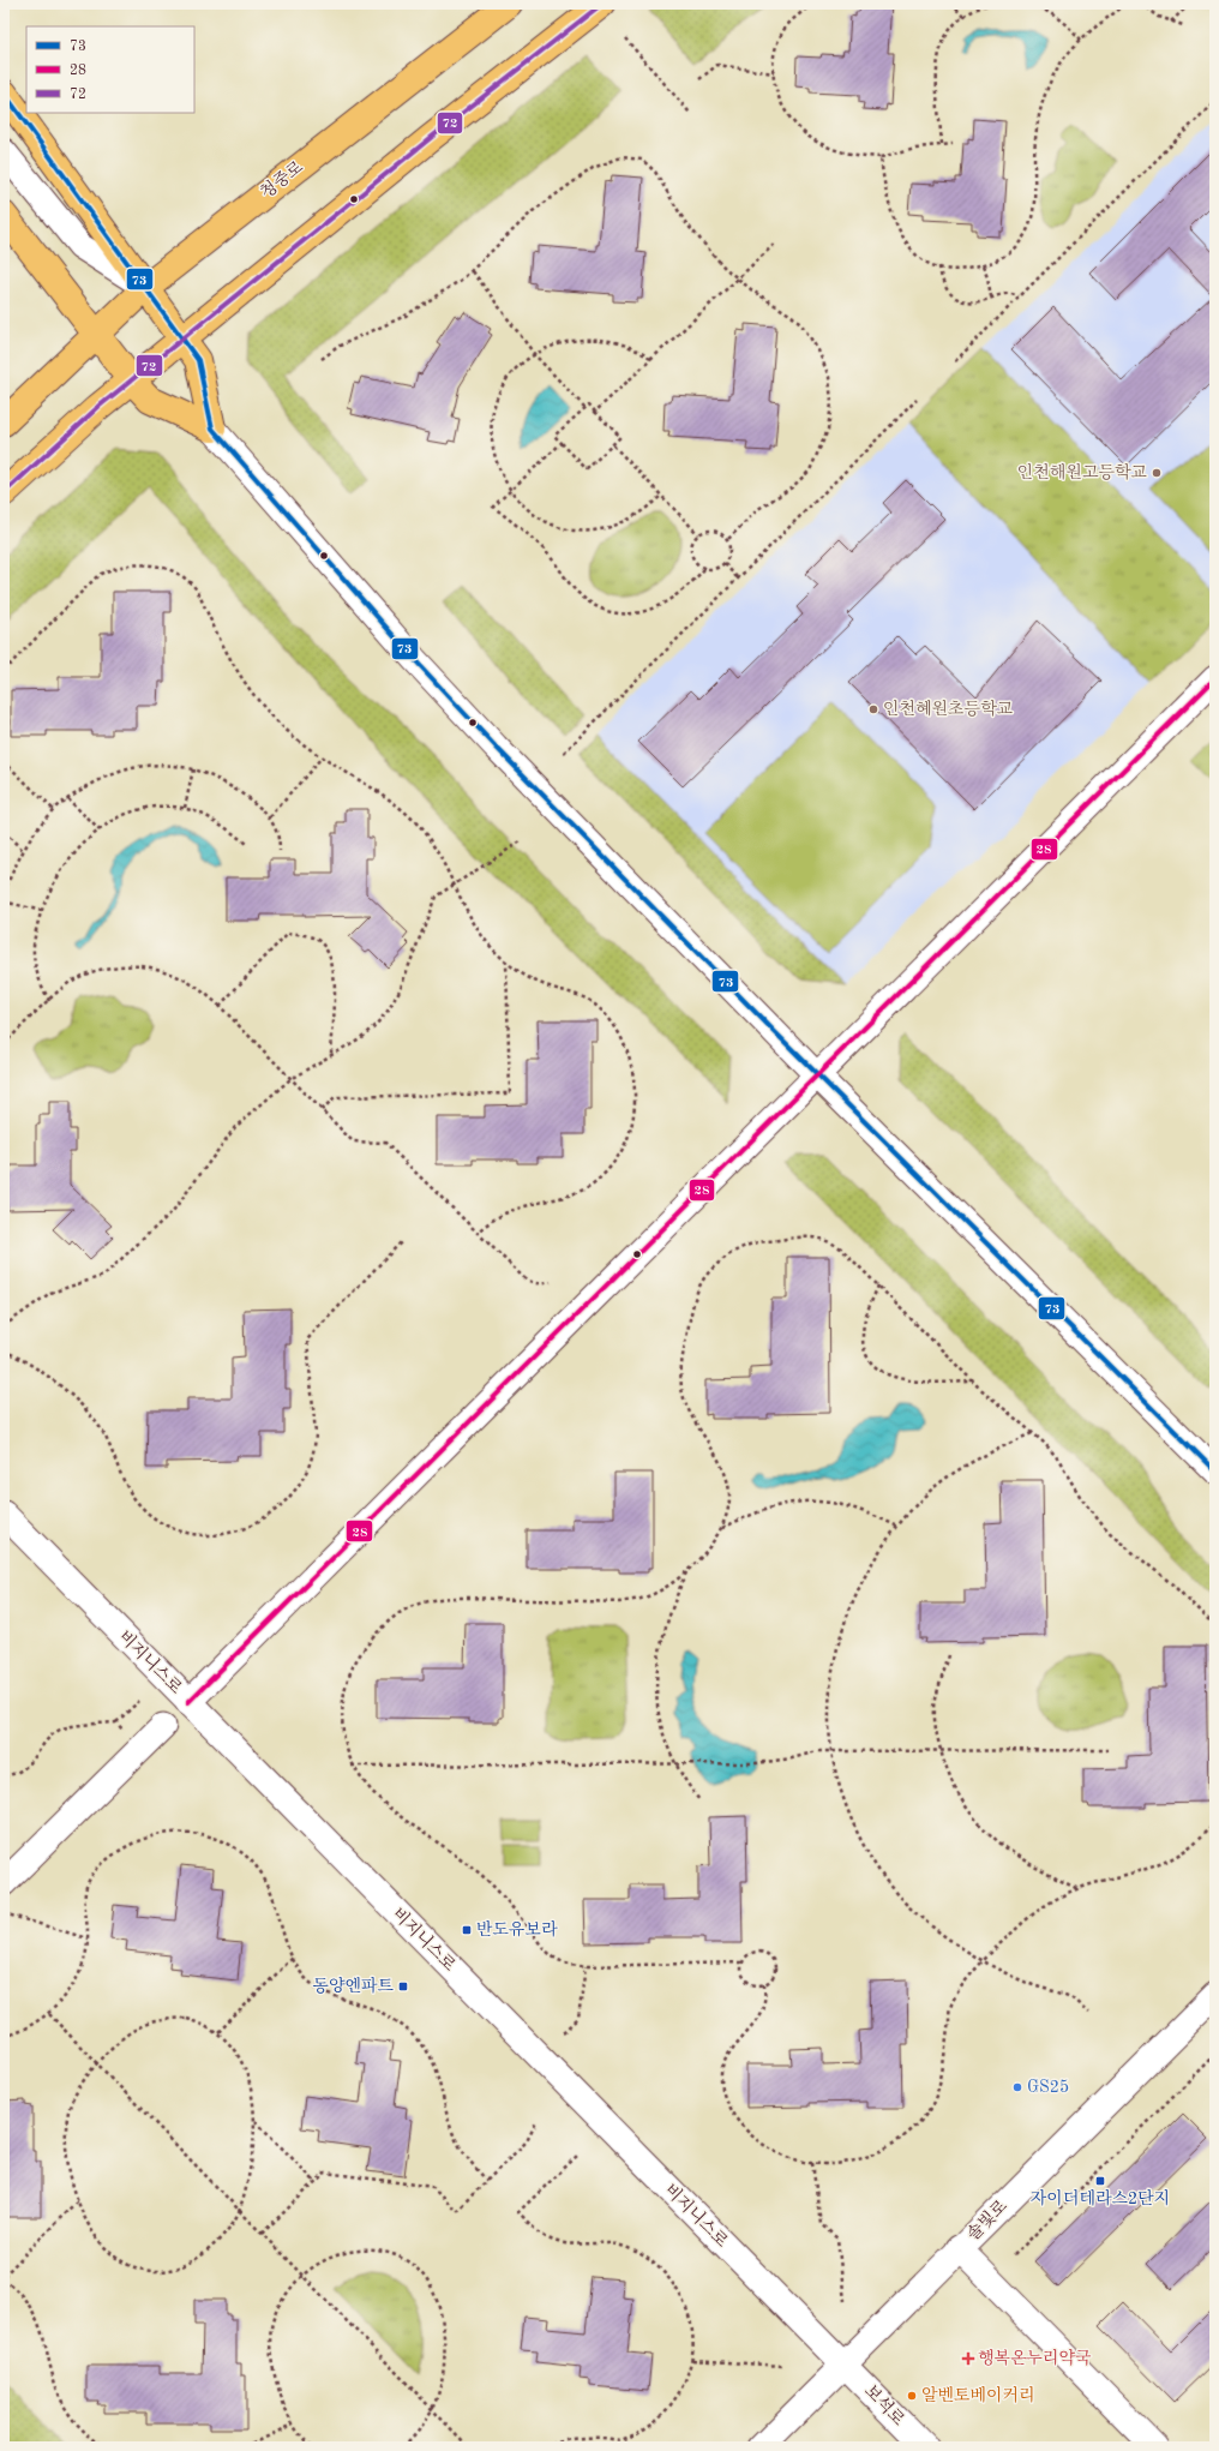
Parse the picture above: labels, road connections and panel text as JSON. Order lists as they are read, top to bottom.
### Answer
{
  "streets": {
    "main road": ["청중로"],
    "street": ["비지니스로", "솔빛로", "보석로"]
  },
  "crossings": [
    ["비지니스로", "솔빛로"],
    ["비지니스로", "보석로"],
    ["솔빛로", "보석로"]
  ],
  "places": {
    "other": [
      "인천해원고등학교",
      "인천혜원초등학교",
      "GS25",
      "알벤토베이커리"
    ],
    "transit": ["반도유보라", "동양엔파트", "자이더테라스2단지"],
    "health": ["행복온누리약국"]
  },
  "lines": ["transit line 72", "transit line 73", "transit line 28"],
  "legend": ["73", "28", "72"]
}
